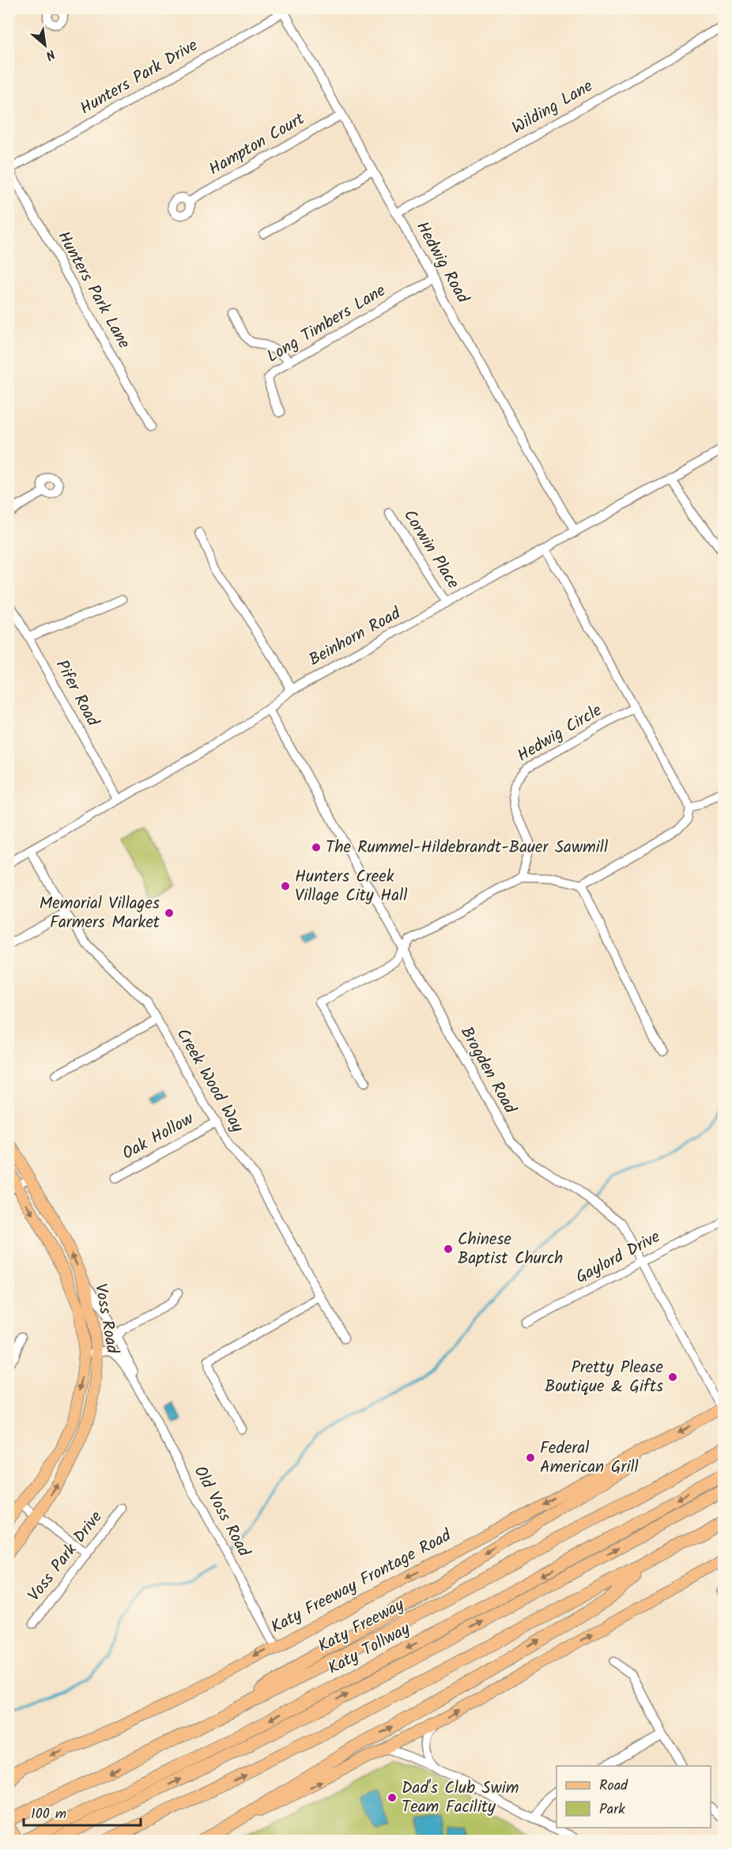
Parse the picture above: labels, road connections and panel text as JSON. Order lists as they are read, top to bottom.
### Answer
{
  "streets": {
    "highway": ["Katy Freeway", "Katy Tollway"],
    "main road": ["Voss Road", "Katy Freeway Frontage Road"],
    "street": [
      "Hunters Park Drive",
      "Wilding Lane",
      "Hampton Court",
      "Hedwig Road",
      "Hunters Park Lane",
      "Long Timbers Lane",
      "Corwin Place",
      "Beinhorn Road",
      "Pifer Road",
      "Hedwig Circle",
      "Brogden Road",
      "Creek Wood Way",
      "Oak Hollow",
      "Gaylord Drive",
      "Old Voss Road",
      "Voss Park Drive"
    ]
  },
  "crossings": [
    ["Hunters Park Drive", "Hedwig Road"],
    ["Hunters Park Drive", "Hunters Park Lane"],
    ["Wilding Lane", "Hedwig Road"],
    ["Hampton Court", "Hedwig Road"],
    ["Hedwig Road", "Long Timbers Lane"],
    ["Hedwig Road", "Beinhorn Road"],
    ["Corwin Place", "Beinhorn Road"],
    ["Beinhorn Road", "Pifer Road"],
    ["Beinhorn Road", "Brogden Road"],
    ["Beinhorn Road", "Creek Wood Way"],
    ["Brogden Road", "Gaylord Drive"],
    ["Brogden Road", "Katy Freeway Frontage Road"],
    ["Creek Wood Way", "Oak Hollow"],
    ["Voss Road", "Old Voss Road"],
    ["Old Voss Road", "Katy Freeway Frontage Road"]
  ],
  "one_way": ["Katy Freeway Frontage Road"],
  "places": [
    "The Rummel-Hildebrandt-Bauer Sawmill",
    "Hunters Creek Village City Hall",
    "Memorial Villages Farmers Market",
    "Chinese Baptist Church",
    "Pretty Please Boutique & Gifts",
    "Federal American Grill",
    "Dad's Club Swim Team Facility"
  ],
  "legend": ["Road", "Park"],
  "scale_bar": "100 m",
  "north": "bottom right"
}
